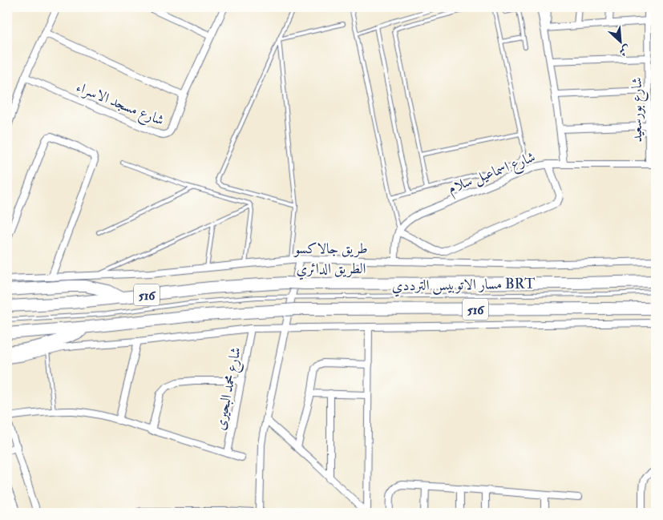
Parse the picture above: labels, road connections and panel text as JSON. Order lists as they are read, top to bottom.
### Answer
{
  "streets": {
    "highway": ["الطريق الدائري", "516"],
    "street": [
      "شارع مسجد الاسراء",
      "شارع بورسعيد",
      "شارع اسماعيل سلام",
      "طريق جالاكسو",
      "شارع محمد البحيرى"
    ],
    "lane": ["مسار الاتوبيس الترددي BRT"]
  },
  "crossings": [
    ["شارع بورسعيد", "شارع اسماعيل سلام"]
  ],
  "north": "bottom right"
}
